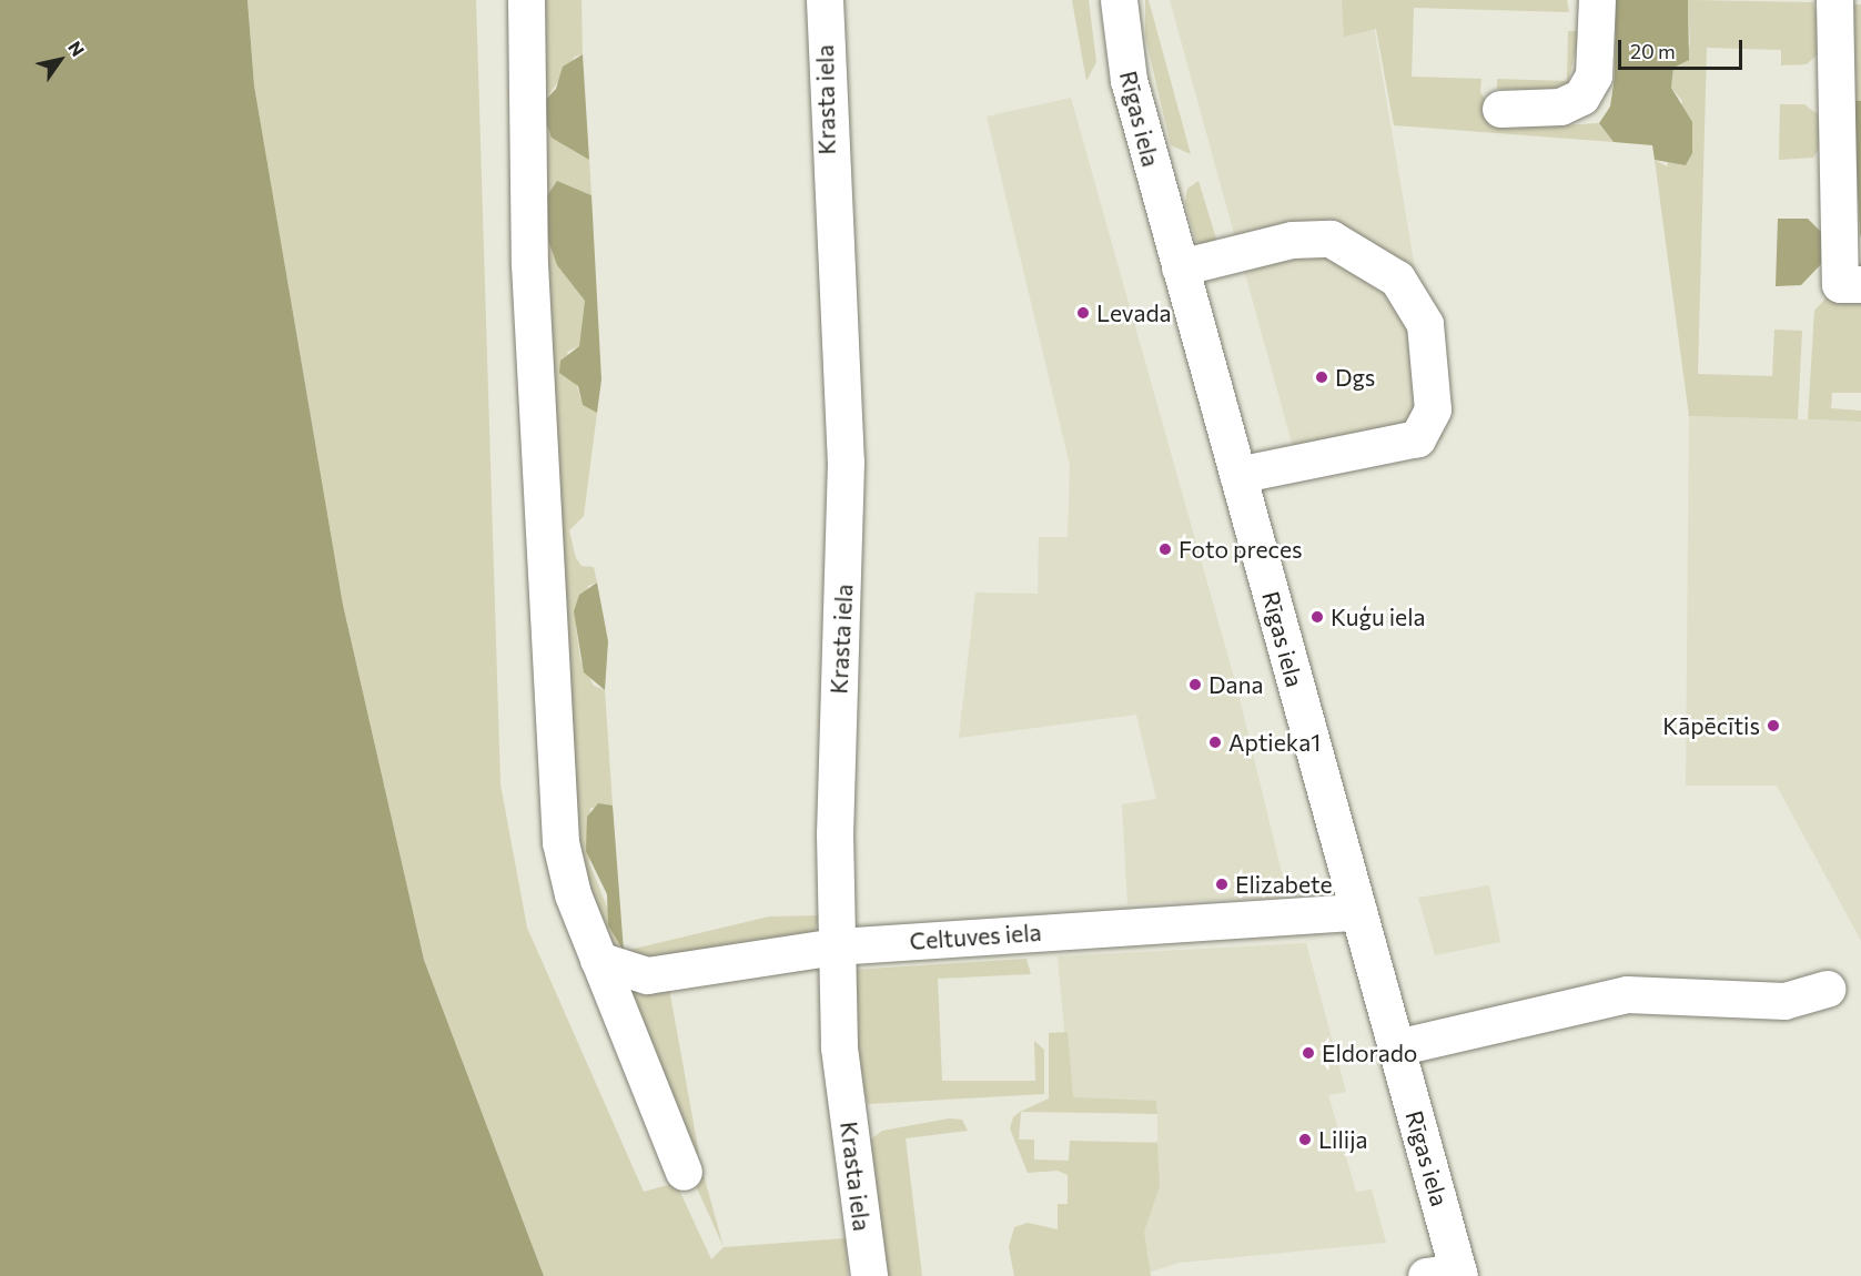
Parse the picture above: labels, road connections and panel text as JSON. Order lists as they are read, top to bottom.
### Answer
{
  "streets": {
    "street": ["Krasta iela", "Rīgas iela", "Celtuves iela"]
  },
  "crossings": [
    ["Krasta iela", "Celtuves iela"],
    ["Rīgas iela", "Celtuves iela"]
  ],
  "places": [
    "Levada",
    "Dgs",
    "Foto preces",
    "Kuģu iela",
    "Dana",
    "Kāpēcītis",
    "Aptieka1",
    "Elizabete",
    "Eldorado",
    "Lilija"
  ],
  "scale_bar": "20 m",
  "north": "top right"
}
